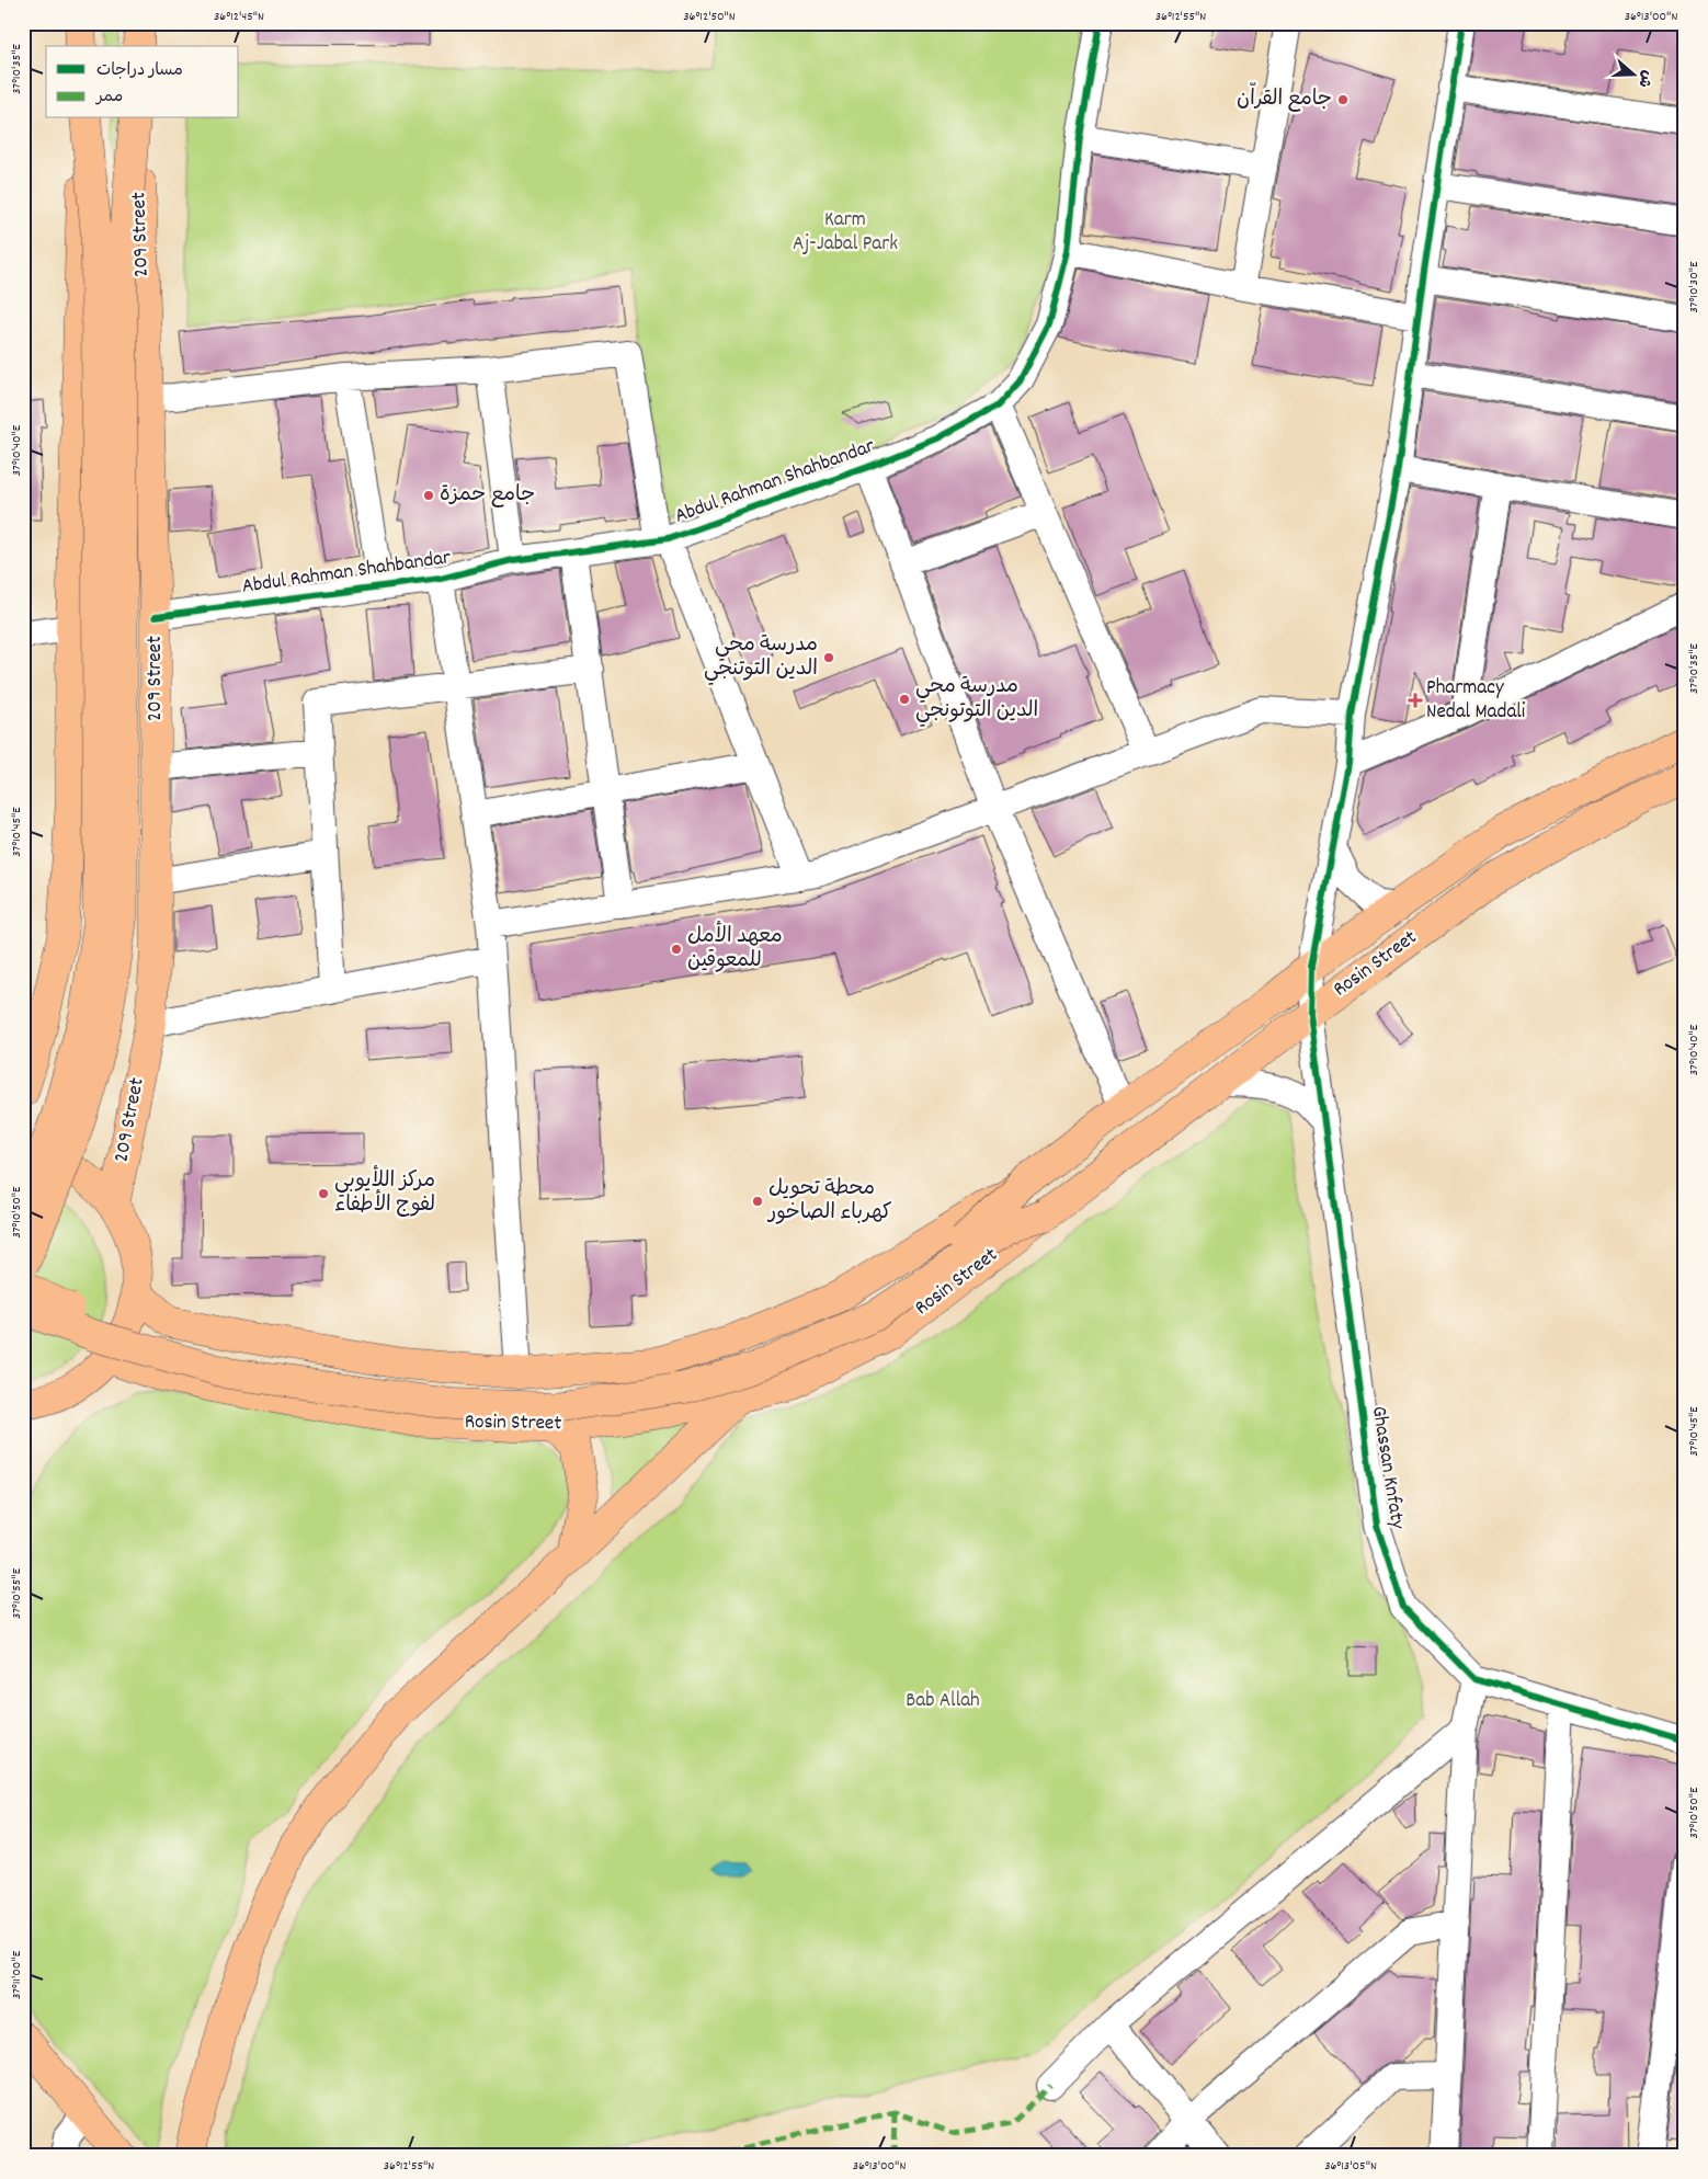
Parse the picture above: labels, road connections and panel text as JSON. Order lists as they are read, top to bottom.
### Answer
{
  "streets": {
    "main road": ["209 Street", "Rosin Street"],
    "street": ["Abdul Rahman Shahbandar", "Ghassan Knfaty"]
  },
  "crossings": [
    ["209 Street", "Abdul Rahman Shahbandar"],
    ["Rosin Street", "Ghassan Knfaty"]
  ],
  "parks": ["Karm Aj-Jabal Park", "Bab Allah"],
  "places": {
    "other": [
      "جامع القراّن",
      "جامع حمزة",
      "مدرسة محي الدين التوتنجي",
      "مدرسة محي الدين التوتونجي",
      "معهد الأمل للمعوقين",
      "مركز اللأيوبي لفوج الأطفاء",
      "محطة تحويل كهرباء الصاخور"
    ],
    "health": ["Pharmacy Nedal Madali"]
  },
  "legend": ["مسار دراجات", "ممر"],
  "north": "right",
  "coordinates": [
    "36°12'45\"N",
    "36°12'50\"N",
    "36°12'55\"N",
    "36°13'00\"N",
    "37°10'35\"E",
    "37°10'30\"E",
    "37°10'40\"E",
    "37°10'45\"E",
    "37°10'50\"E",
    "37°10'55\"E",
    "37°11'00\"E",
    "36°13'05\"N"
  ]
}
